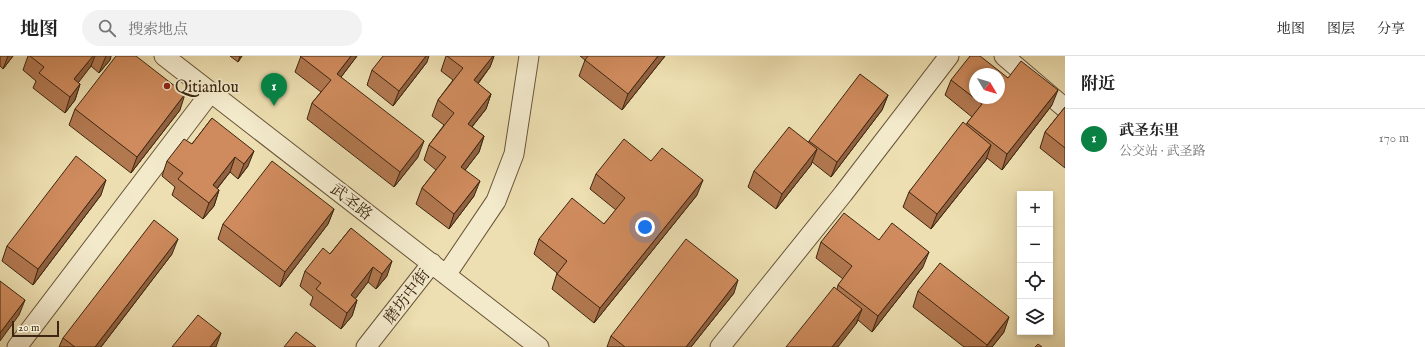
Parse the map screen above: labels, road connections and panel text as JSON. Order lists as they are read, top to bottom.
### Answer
{
  "streets": {
    "street": ["武圣路", "磨坊中街"]
  },
  "crossings": [
    ["武圣路", "磨坊中街"]
  ],
  "places": ["Qitianlou"],
  "scale_bar": "20 m",
  "north": "bottom right",
  "page": {
    "header": "地图",
    "search": "搜索地点",
    "nav": ["地图", "图层", "分享"],
    "heading": "附近",
    "pins": "1",
    "list": [
      {
        "mark": "1",
        "name": "武圣东里",
        "note": "公交站 · 武圣路",
        "value": "170 m"
      }
    ],
    "map_buttons": ["+", "−"],
    "scale": "20 m"
  }
}
